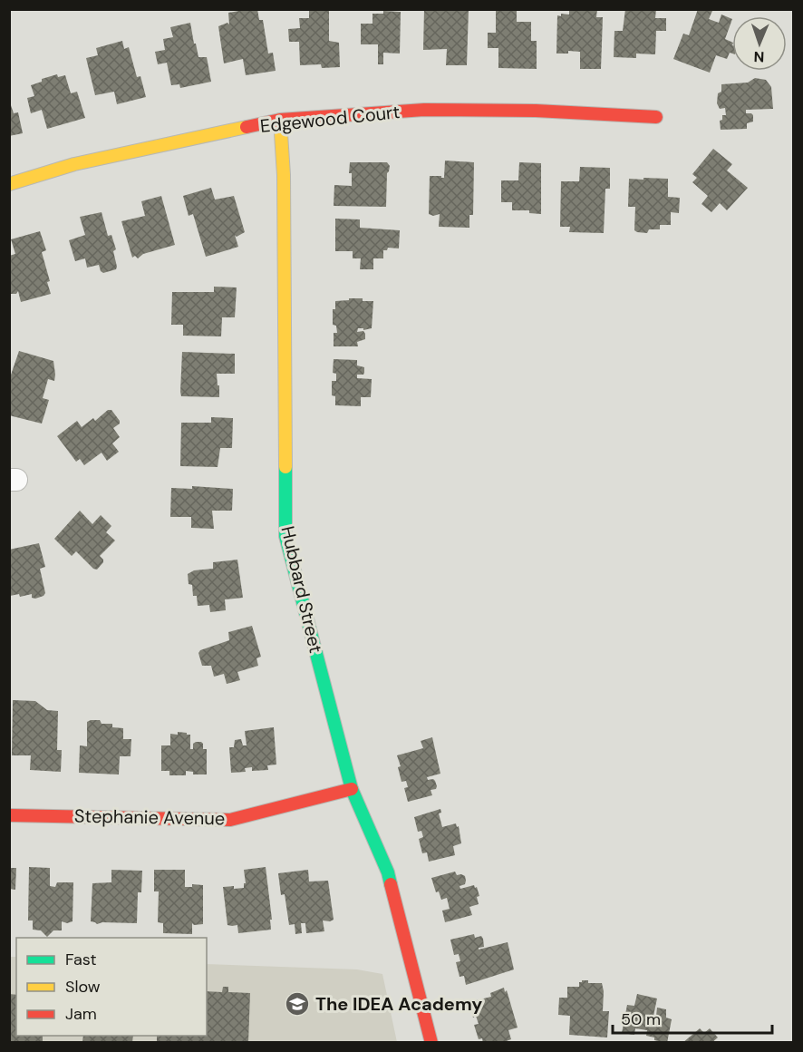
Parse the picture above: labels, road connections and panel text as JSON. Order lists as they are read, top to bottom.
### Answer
{
  "streets": {
    "street": ["Edgewood Court", "Hubbard Street", "Stephanie Avenue"]
  },
  "crossings": [
    ["Edgewood Court", "Hubbard Street"],
    ["Hubbard Street", "Stephanie Avenue"]
  ],
  "places": {
    "school or university": ["The IDEA Academy"]
  },
  "legend": ["Fast", "Slow", "Jam"],
  "scale_bar": "50 m",
  "north": "bottom"
}
